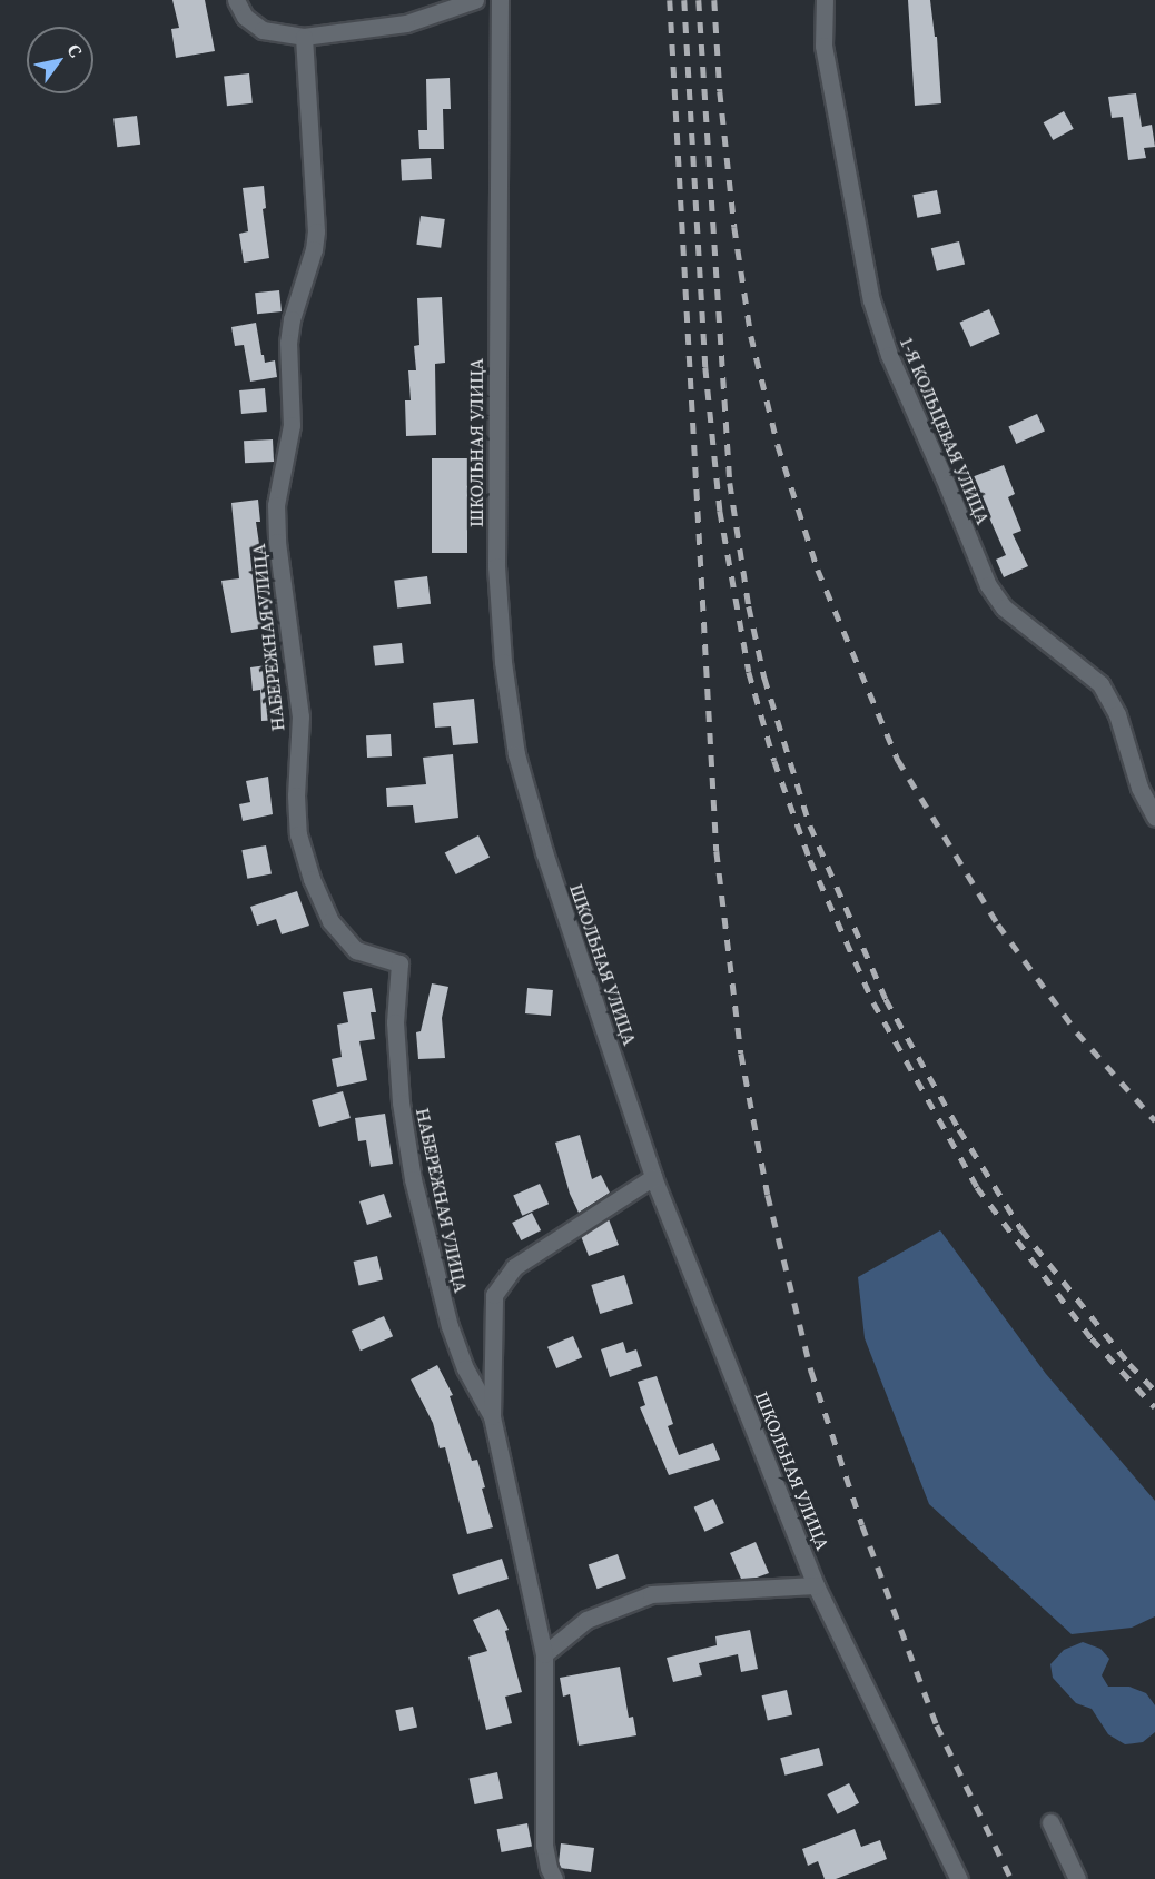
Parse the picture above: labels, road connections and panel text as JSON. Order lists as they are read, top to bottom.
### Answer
{
  "streets": {
    "street": ["1-Я КОЛЬЦЕВАЯ УЛИЦА", "ШКОЛЬНАЯ УЛИЦА", "НАБЕРЕЖНАЯ УЛИЦА"]
  },
  "crossings": [
    ["ШКОЛЬНАЯ УЛИЦА", "НАБЕРЕЖНАЯ УЛИЦА"]
  ],
  "north": "top right"
}
